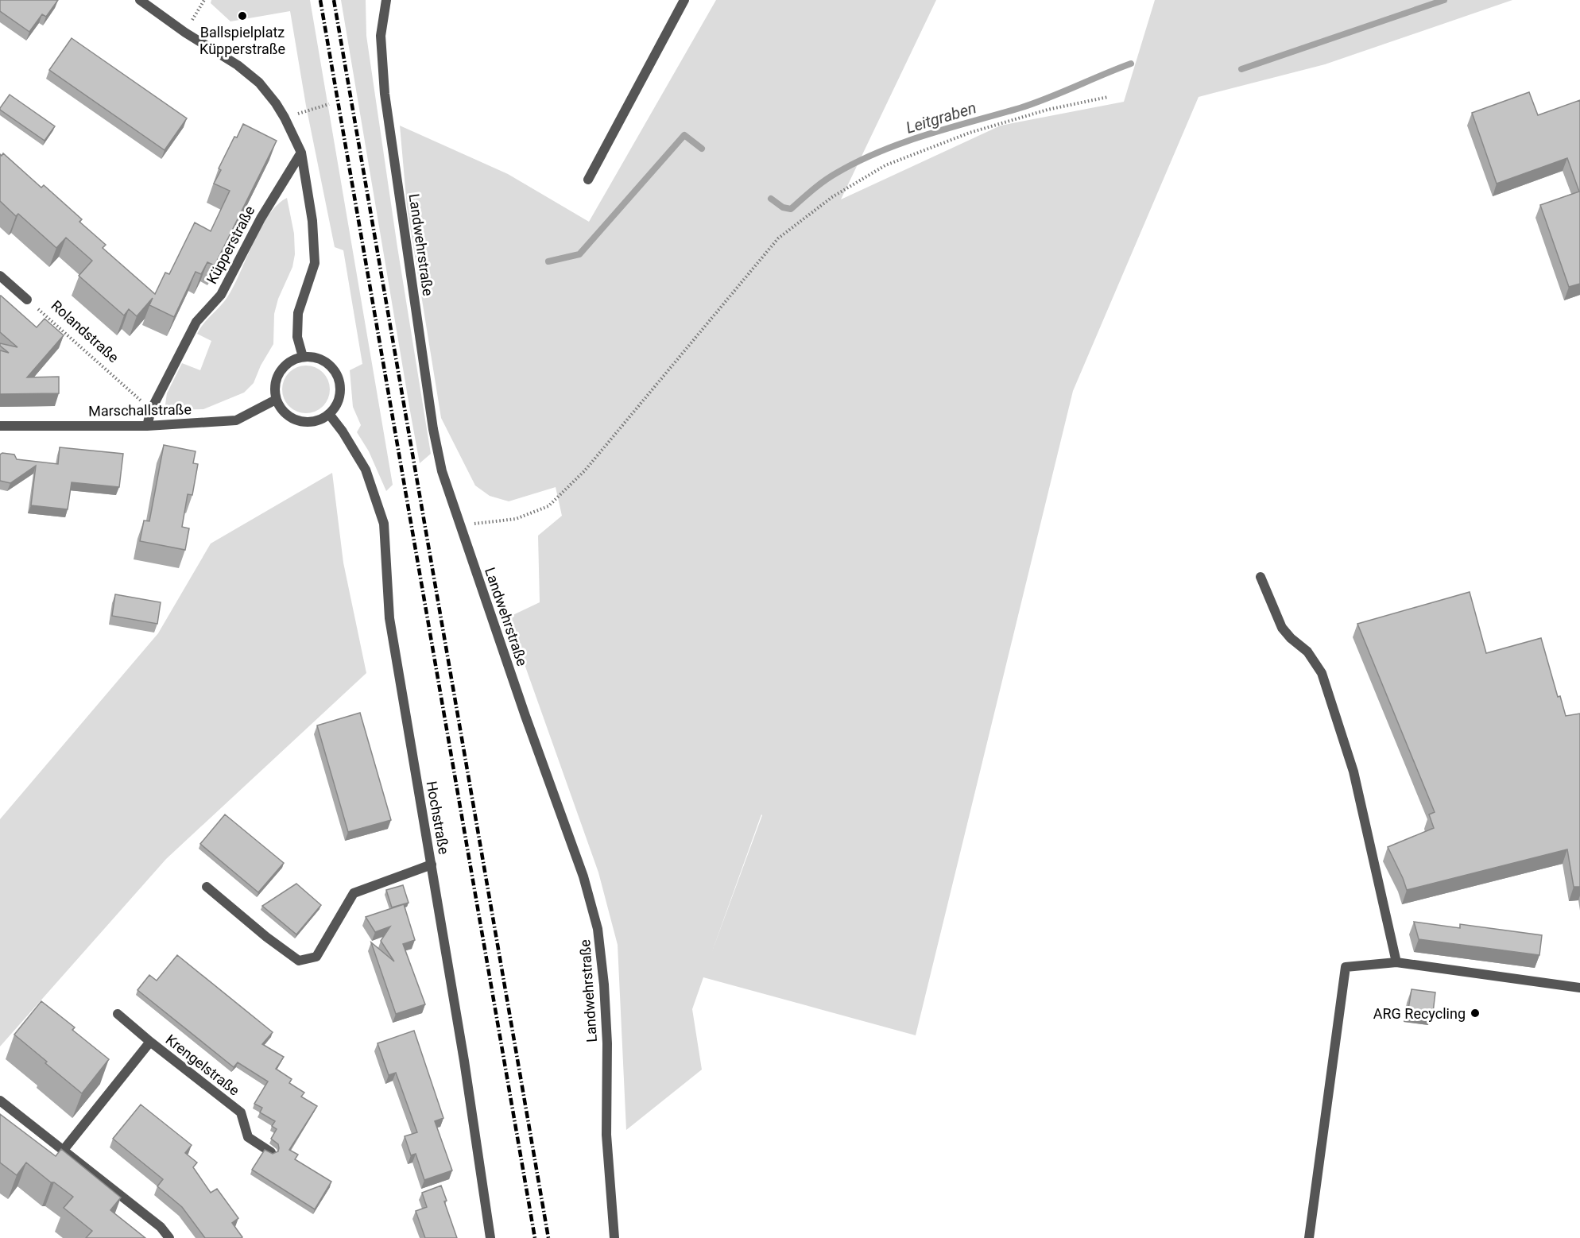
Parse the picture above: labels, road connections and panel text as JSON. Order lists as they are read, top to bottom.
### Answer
{
  "streets": {
    "street": [
      "Küpperstraße",
      "Landwehrstraße",
      "Marschallstraße",
      "Hochstraße",
      "Krengelstraße"
    ],
    "path": ["Rolandstraße"]
  },
  "crossings": [
    ["Küpperstraße", "Rolandstraße"],
    ["Küpperstraße", "Marschallstraße"],
    ["Marschallstraße", "Hochstraße"]
  ],
  "water": ["Leitgraben"],
  "places": ["Ballspielplatz Küpperstraße", "ARG Recycling"]
}
